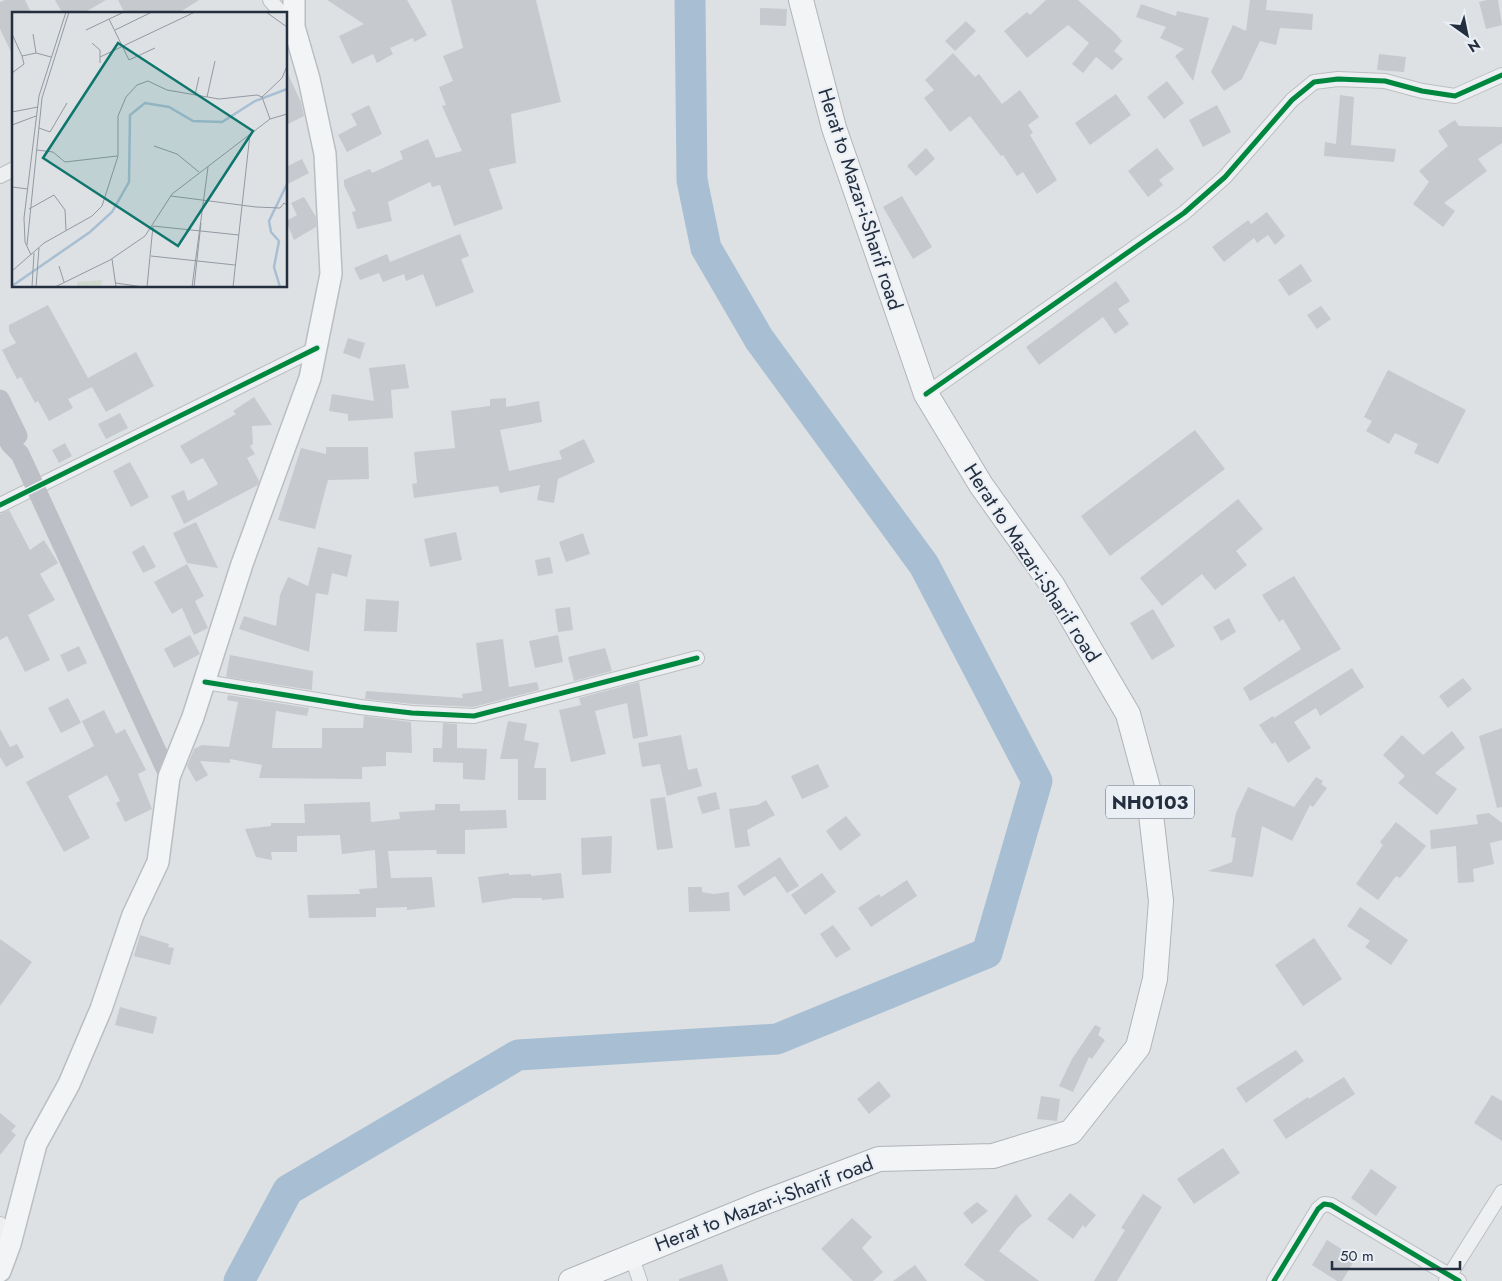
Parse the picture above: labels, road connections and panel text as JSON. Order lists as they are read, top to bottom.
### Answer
{
  "streets": {
    "highway": ["Herat to Mazar-i-Sharif road", "NH0103"]
  },
  "scale_bar": "50 m",
  "north": "bottom right"
}
